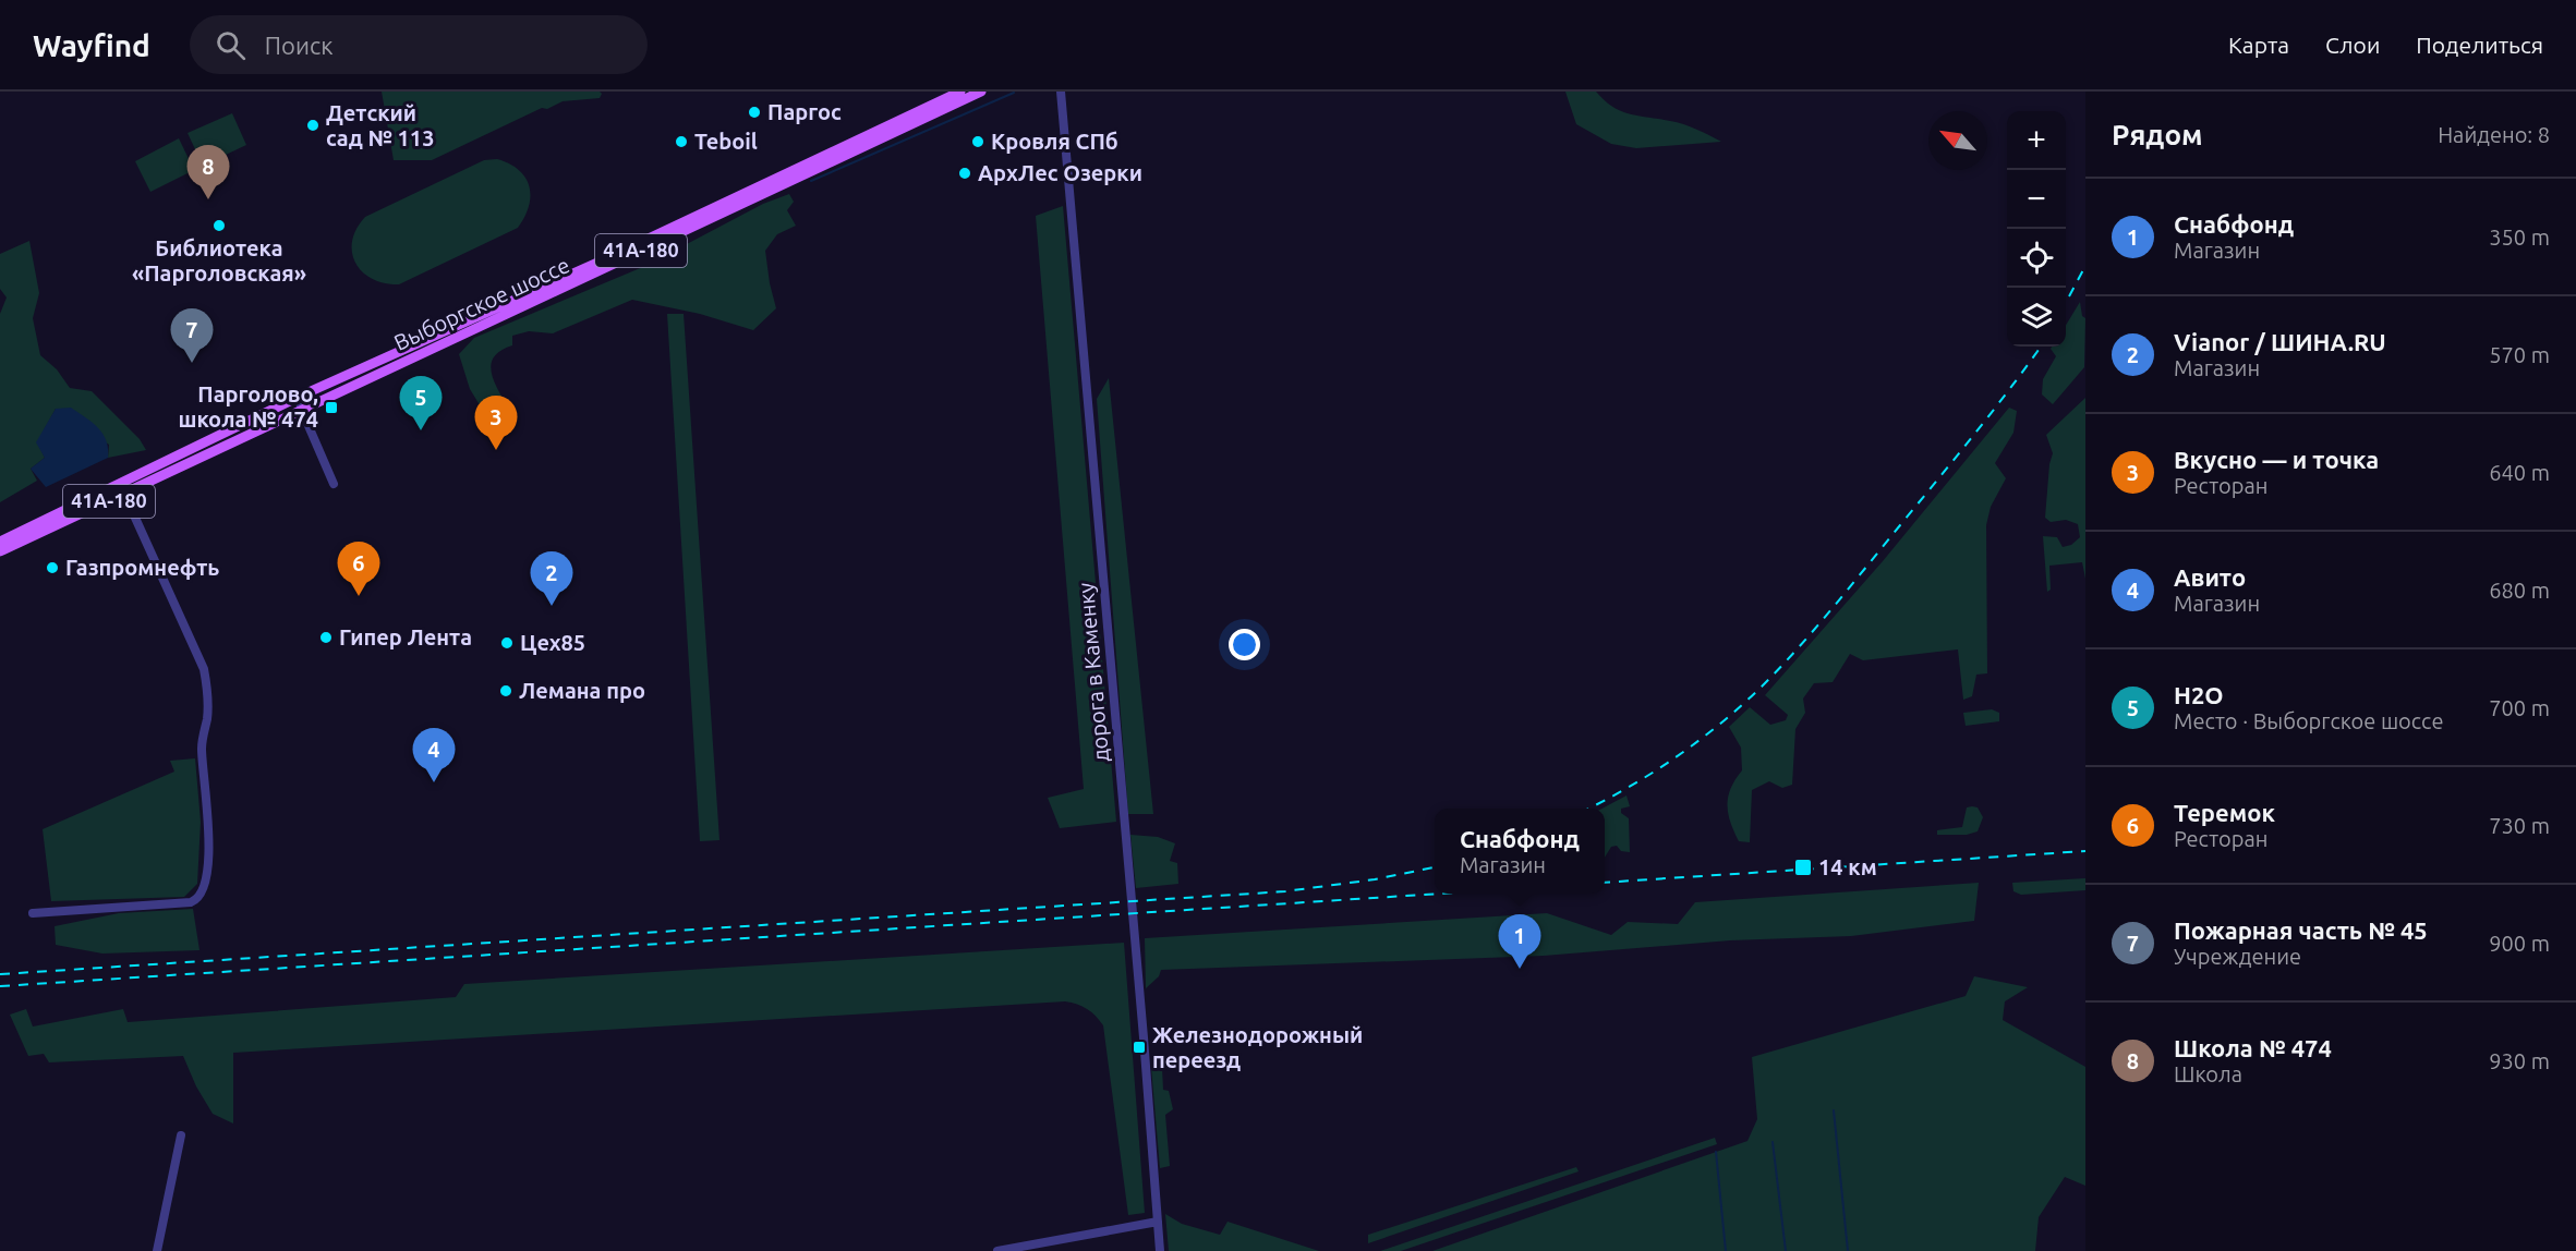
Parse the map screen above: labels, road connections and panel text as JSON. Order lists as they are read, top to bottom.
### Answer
{
  "streets": {
    "main road": ["41А-180", "Выборгское шоссе"],
    "street": ["дорога в Каменку"]
  },
  "places": {
    "other": [
      "Паргос",
      "Детский сад № 113",
      "Teboil",
      "Кровля СПб",
      "АрхЛес Озерки",
      "Библиотека «Парголовская»",
      "Газпромнефть",
      "Гипер Лента",
      "Цех85",
      "Лемана про"
    ],
    "transit": ["Парголово, школа № 474", "14 км", "Железнодорожный переезд"]
  },
  "north": "top left",
  "page": {
    "header": "Wayfind",
    "search": "Поиск",
    "nav": ["Карта", "Слои", "Поделиться"],
    "heading": ["Рядом", "Найдено: 8"],
    "map_buttons": ["+", "−"],
    "pins": [
      "8",
      "7",
      "5",
      "3",
      "6",
      "2",
      "4",
      "1"
    ],
    "list": [
      {
        "mark": "1",
        "name": "Снабфонд",
        "note": "Магазин",
        "value": "350 m"
      },
      {
        "mark": "2",
        "name": "Vianor / ШИНА.RU",
        "note": "Магазин",
        "value": "570 m"
      },
      {
        "mark": "3",
        "name": "Вкусно — и точка",
        "note": "Ресторан",
        "value": "640 m"
      },
      {
        "mark": "4",
        "name": "Авито",
        "note": "Магазин",
        "value": "680 m"
      },
      {
        "mark": "5",
        "name": "H2O",
        "note": "Место · Выборгское шоссе",
        "value": "700 m"
      },
      {
        "mark": "6",
        "name": "Теремок",
        "note": "Ресторан",
        "value": "730 m"
      },
      {
        "mark": "7",
        "name": "Пожарная часть № 45",
        "note": "Учреждение",
        "value": "900 m"
      },
      {
        "mark": "8",
        "name": "Школа № 474",
        "note": "Школа",
        "value": "930 m"
      }
    ],
    "popup": ["Снабфонд", "Магазин"]
  }
}
